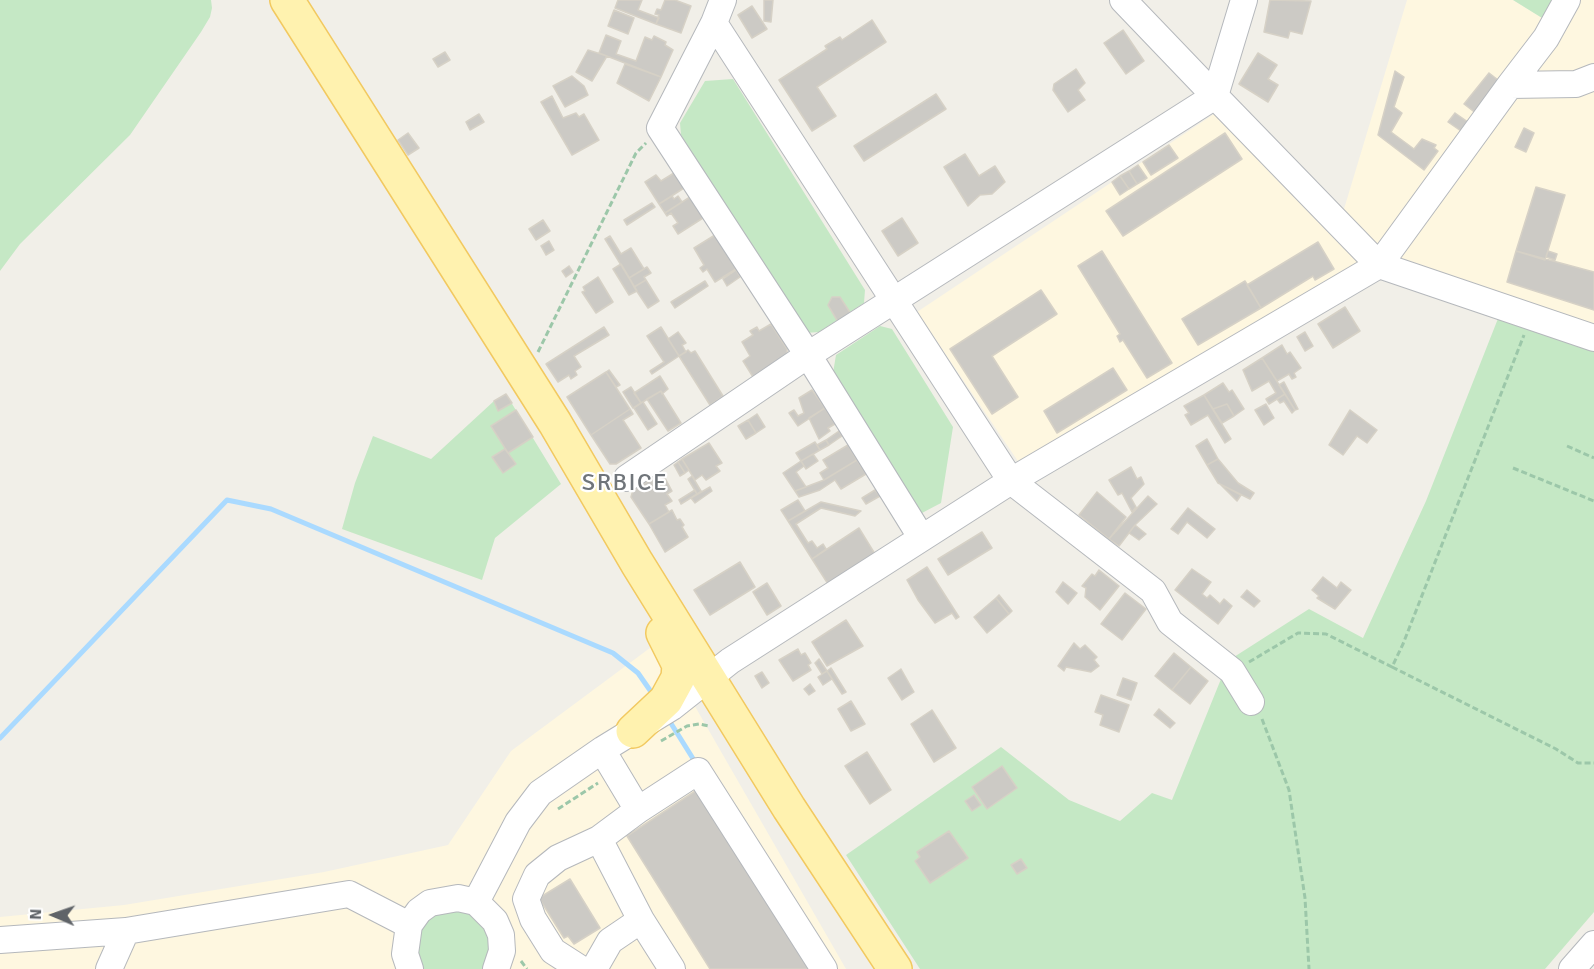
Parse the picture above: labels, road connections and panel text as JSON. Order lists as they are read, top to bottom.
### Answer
{
  "districts": ["SRBICE"],
  "north": "left"
}
